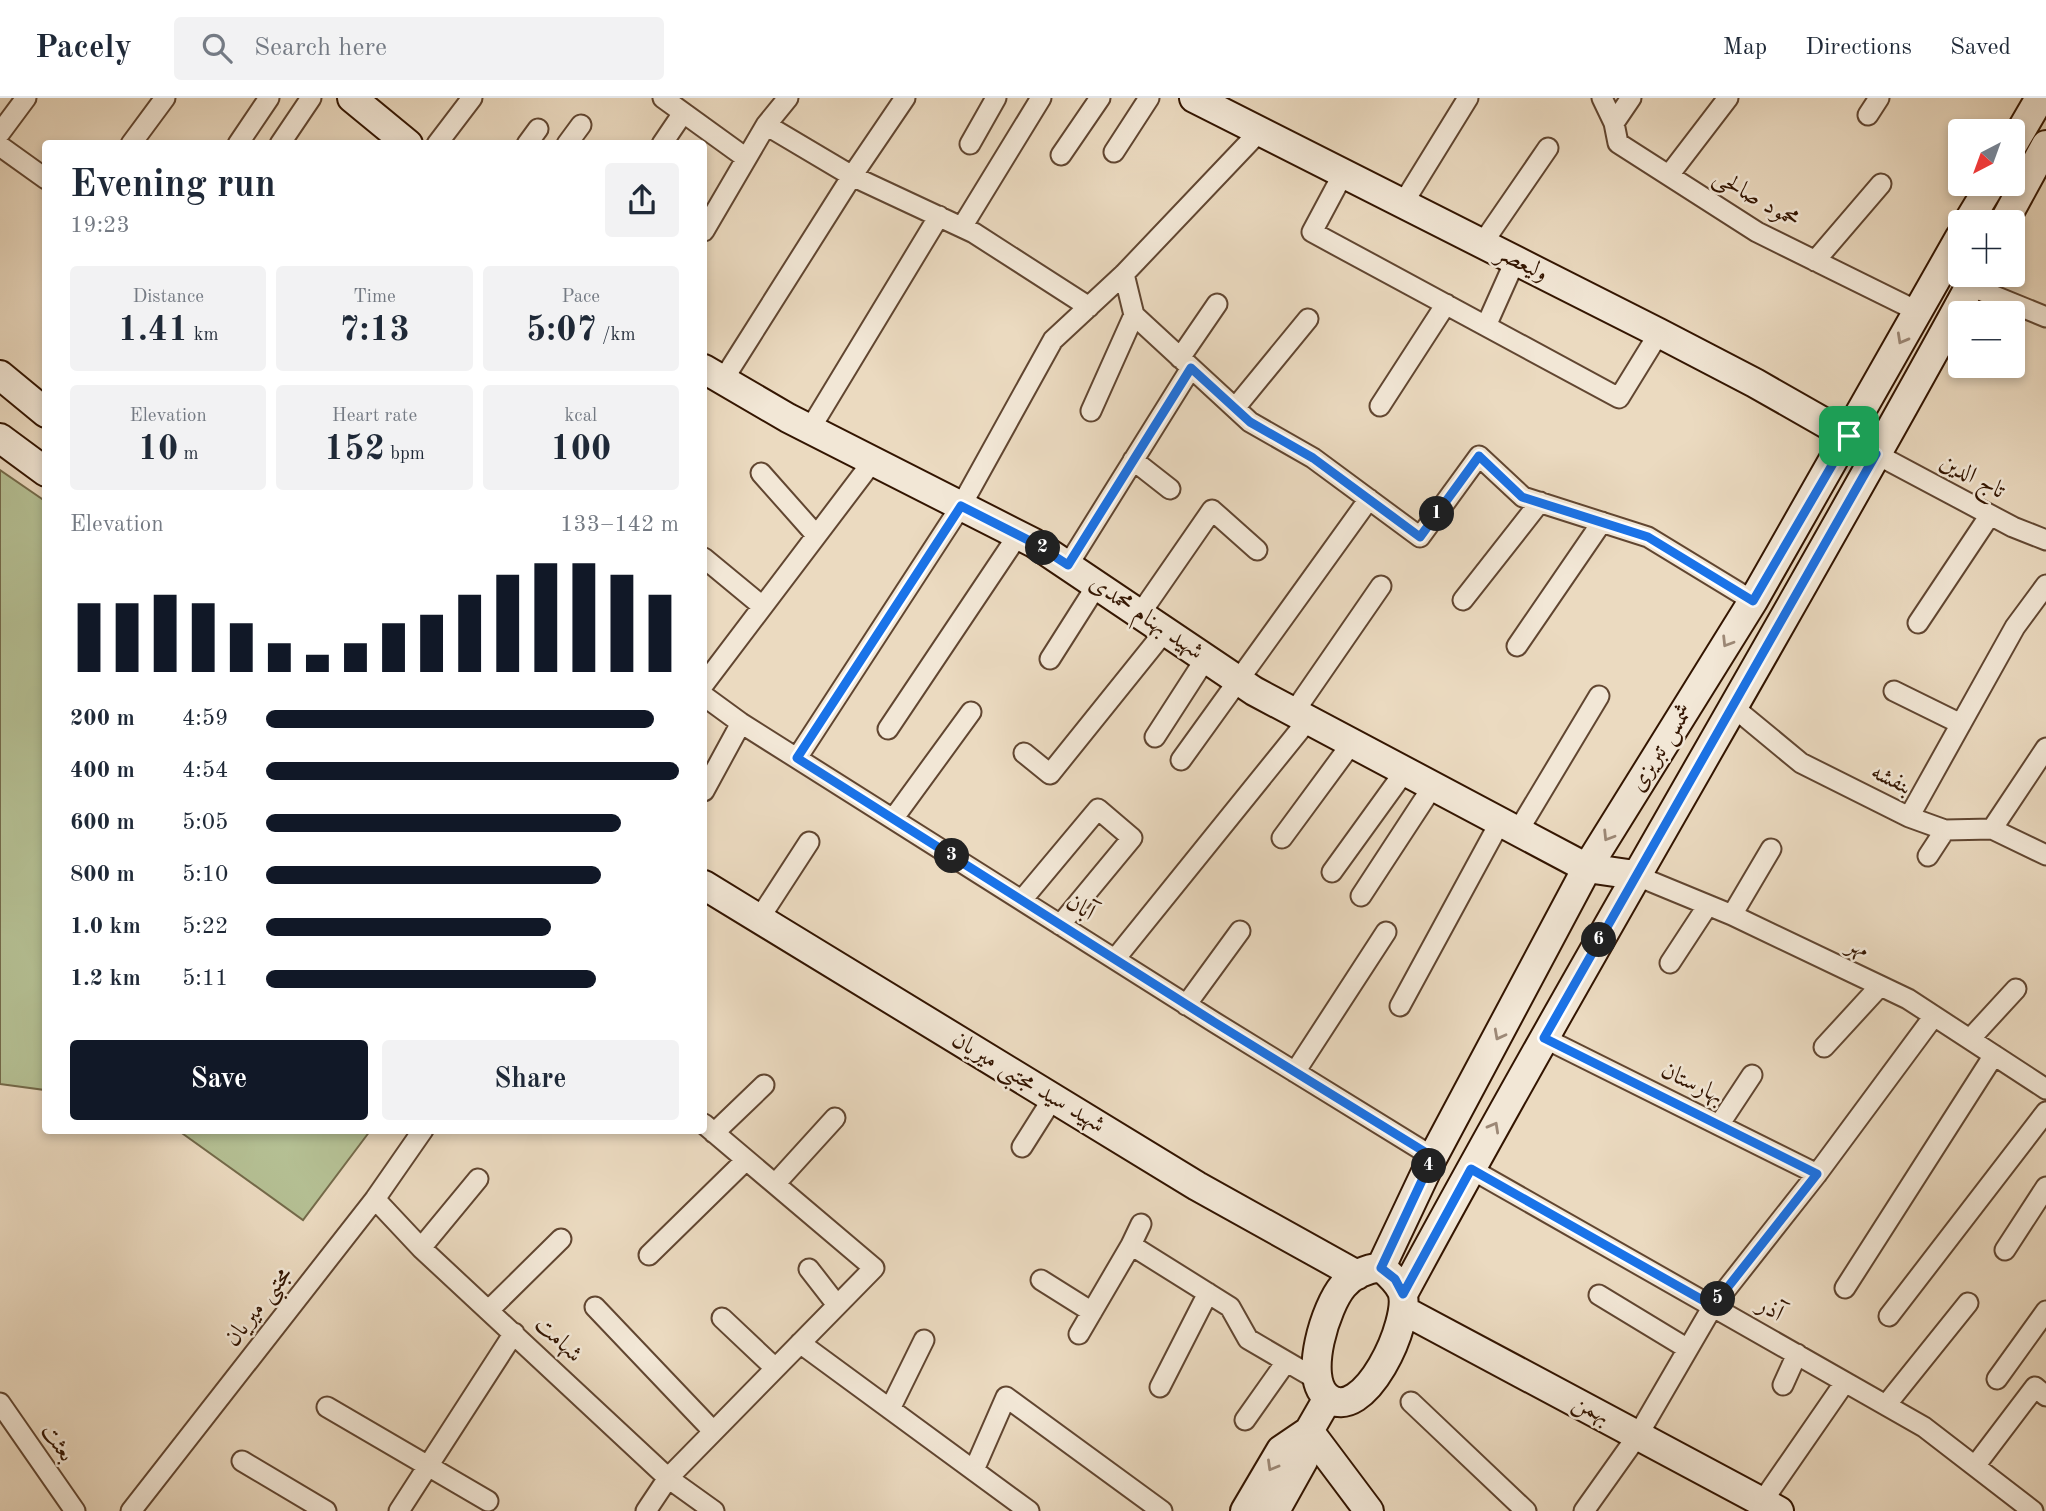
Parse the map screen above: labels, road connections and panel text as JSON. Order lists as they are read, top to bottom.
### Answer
{
  "streets": {
    "street": [
      "محمود صالحی",
      "ولیعصر",
      "تاج الدین",
      "شهید بهنام محمدی",
      "شمس تبریزی",
      "بنفشه",
      "آبان",
      "مهر",
      "شهید سید مجتبی میریان",
      "بهارستان",
      "مجتبی میریان",
      "آذر",
      "شهامت",
      "بهمن",
      "بعثت"
    ]
  },
  "crossings": [
    ["محمود صالحی", "شمس تبریزی"],
    ["ولیعصر", "تاج الدین"],
    ["ولیعصر", "شمس تبریزی"],
    ["تاج الدین", "شمس تبریزی"],
    ["شهید بهنام محمدی", "شمس تبریزی"],
    ["شمس تبریزی", "بنفشه"],
    ["شمس تبریزی", "آبان"],
    ["شمس تبریزی", "مهر"],
    ["شمس تبریزی", "شهید سید مجتبی میریان"],
    ["شمس تبریزی", "بهارستان"],
    ["شمس تبریزی", "آذر"],
    ["شمس تبریزی", "بهمن"],
    ["مجتبی میریان", "شهامت"]
  ],
  "north": "bottom left",
  "page": {
    "header": "Pacely",
    "search": "Search here",
    "nav": ["Map", "Directions", "Saved"],
    "map_buttons": ["+", "−"],
    "heading": ["Evening run", "19:23"],
    "stats": [
      ["Distance", "1.41 km"],
      ["Time", "7:13"],
      ["Pace", "5:07 /km"],
      ["Elevation", "10 m"],
      ["Heart rate", "152 bpm"],
      ["kcal", "100"]
    ],
    "pins": [
      "1",
      "2",
      "3",
      "6",
      "4",
      "5"
    ],
    "chart": ["Elevation", "133–142 m"],
    "list": [
      {
        "name": "200 m",
        "note": "4:59"
      },
      {
        "name": "400 m",
        "note": "4:54"
      },
      {
        "name": "600 m",
        "note": "5:05"
      },
      {
        "name": "800 m",
        "note": "5:10"
      },
      {
        "name": "1.0 km",
        "note": "5:22"
      },
      {
        "name": "1.2 km",
        "note": "5:11"
      }
    ],
    "buttons": ["Save", "Share"]
  }
}
